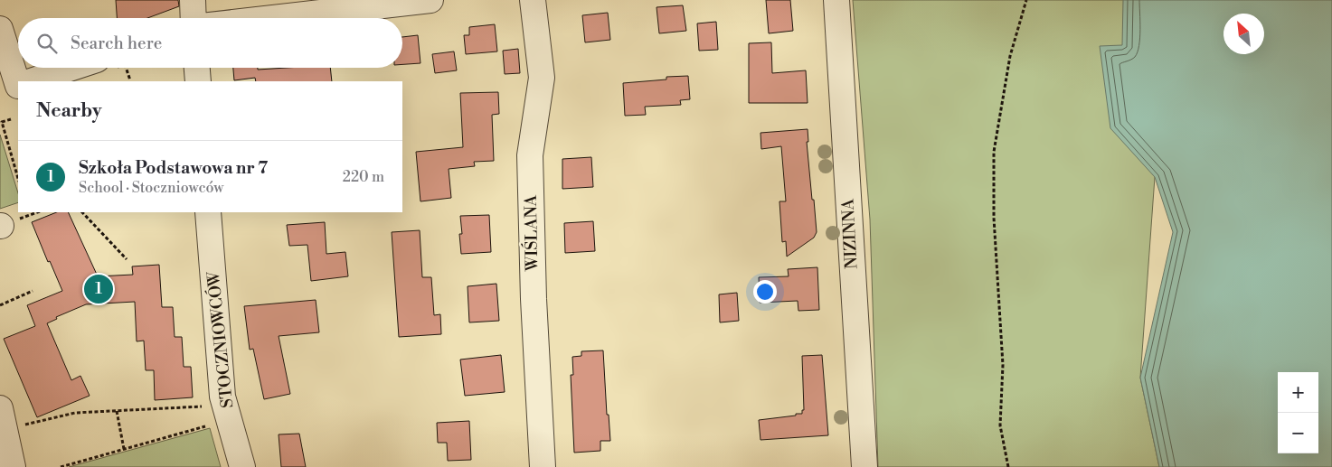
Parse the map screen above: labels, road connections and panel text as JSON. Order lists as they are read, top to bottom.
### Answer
{
  "streets": {
    "street": ["WIŚLANA", "NIZINNA", "STOCZNIOWCÓW"]
  },
  "north": "top left",
  "page": {
    "search": "Search here",
    "heading": "Nearby",
    "list": [
      {
        "mark": "1",
        "name": "Szkoła Podstawowa nr 7",
        "note": "School · Stoczniowców",
        "value": "220 m"
      }
    ],
    "pins": "1",
    "map_buttons": ["+", "−"]
  }
}
